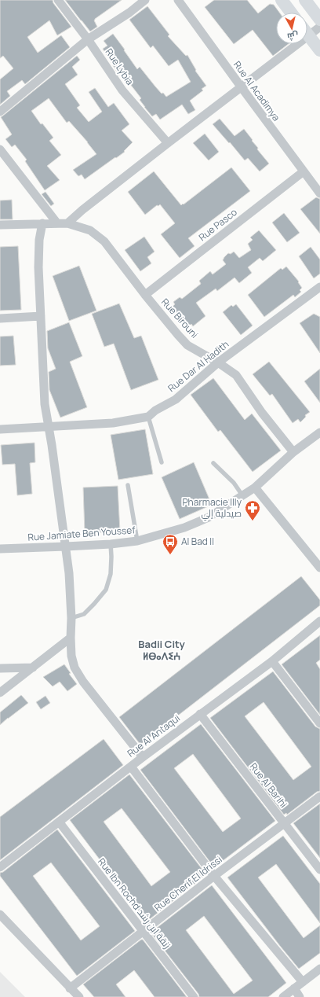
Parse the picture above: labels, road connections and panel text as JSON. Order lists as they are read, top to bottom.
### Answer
{
  "streets": {
    "street": [
      "Rue Lybia",
      "Rue Al Acadimya",
      "Rue Pasco",
      "Rue Birouni",
      "Rue Dar Al Hadith",
      "Rue Jamiate Ben Youssef",
      "Rue Al Antaqui",
      "Rue Al Barihi",
      "Rue Cherif El Idrissi",
      "Rue Ibn Rochd زنقة ابن رشد"
    ]
  },
  "crossings": [
    ["Rue Al Acadimya", "Rue Pasco"],
    ["Rue Pasco", "Rue Birouni"],
    ["Rue Birouni", "Rue Dar Al Hadith"],
    ["Rue Birouni", "Rue Jamiate Ben Youssef"],
    ["Rue Al Antaqui", "Rue Al Barihi"],
    ["Rue Al Antaqui", "Rue Ibn Rochd زنقة ابن رشد"],
    ["Rue Al Barihi", "Rue Cherif El Idrissi"],
    ["Rue Cherif El Idrissi", "Rue Ibn Rochd زنقة ابن رشد"]
  ],
  "districts": ["Badii City ⵍⴱⴰⴷⵉⵄ"],
  "places": {
    "pharmacy": ["Pharmacie Illy صيدلية إلي"],
    "bus stop": ["Al Bad ll"]
  },
  "north": "bottom"
}
